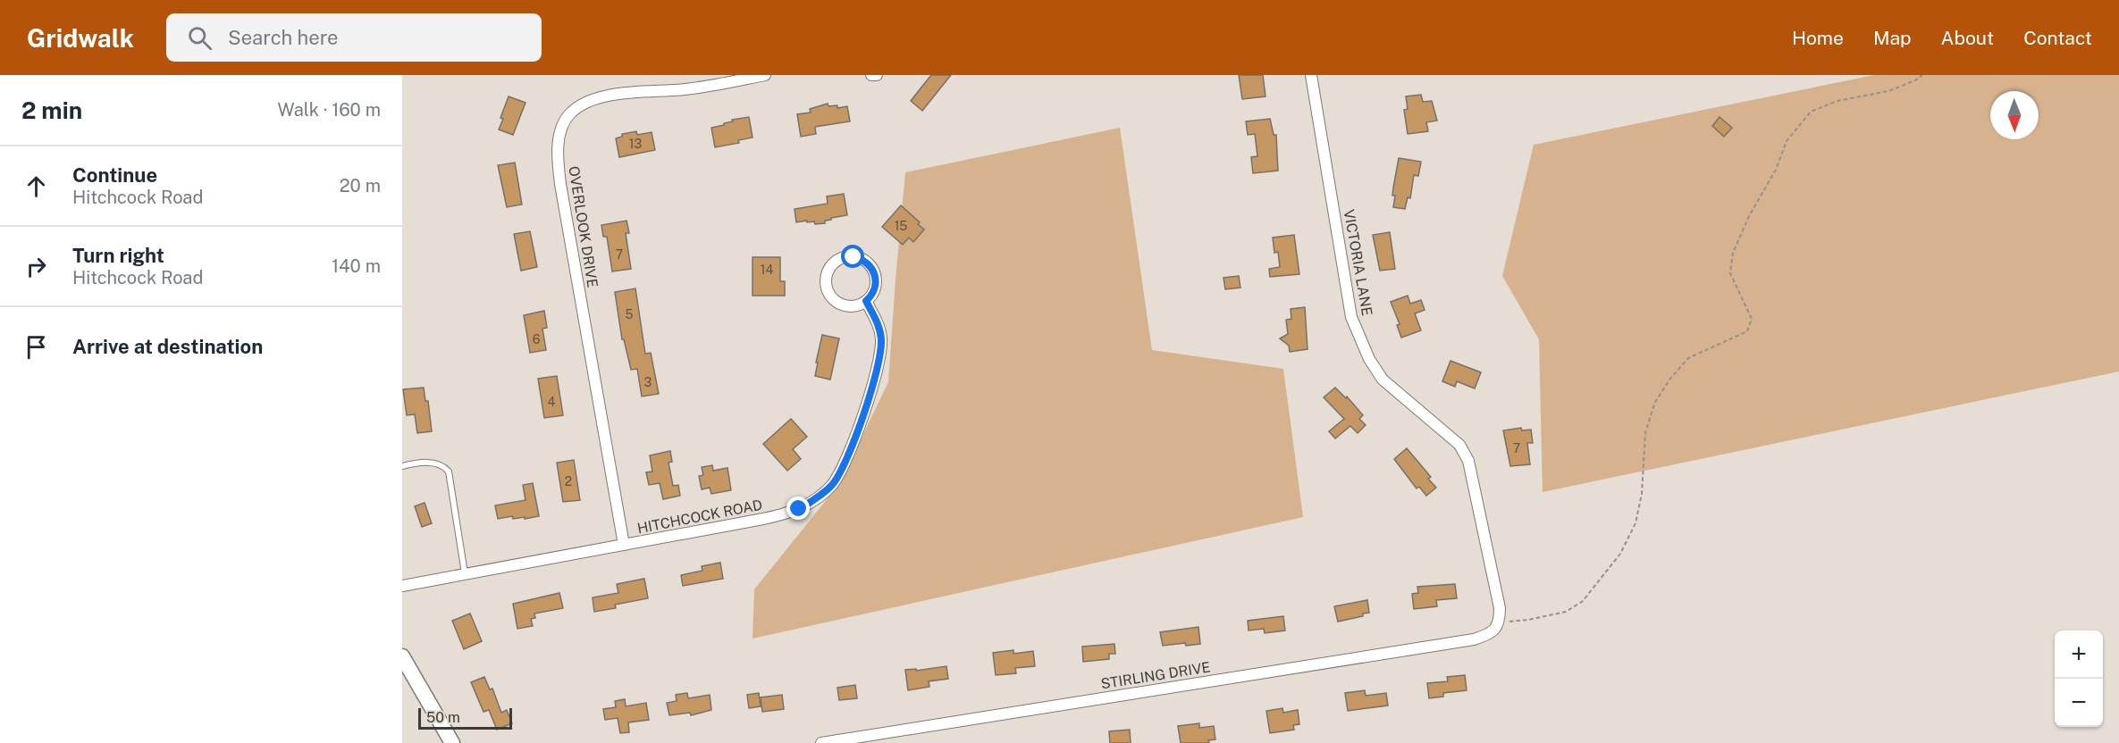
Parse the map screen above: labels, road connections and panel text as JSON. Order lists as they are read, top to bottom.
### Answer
{
  "streets": {
    "street": [
      "OVERLOOK DRIVE",
      "VICTORIA LANE",
      "HITCHCOCK ROAD",
      "STIRLING DRIVE"
    ]
  },
  "crossings": [
    ["OVERLOOK DRIVE", "HITCHCOCK ROAD"],
    ["VICTORIA LANE", "STIRLING DRIVE"]
  ],
  "house_numbers": [
    "13",
    "15",
    "7",
    "14",
    "5",
    "6",
    "3",
    "4",
    "7",
    "2"
  ],
  "scale_bar": "50 m",
  "north": "bottom",
  "page": {
    "header": "Gridwalk",
    "search": "Search here",
    "nav": [
      "Home",
      "Map",
      "About",
      "Contact"
    ],
    "heading": ["2 min", "Walk · 160 m"],
    "list": [
      ["Continue", "Hitchcock Road", "20 m"],
      ["Turn right", "Hitchcock Road", "140 m"],
      "Arrive at destination"
    ],
    "map_buttons": ["+", "−"],
    "scale": "50 m"
  }
}
